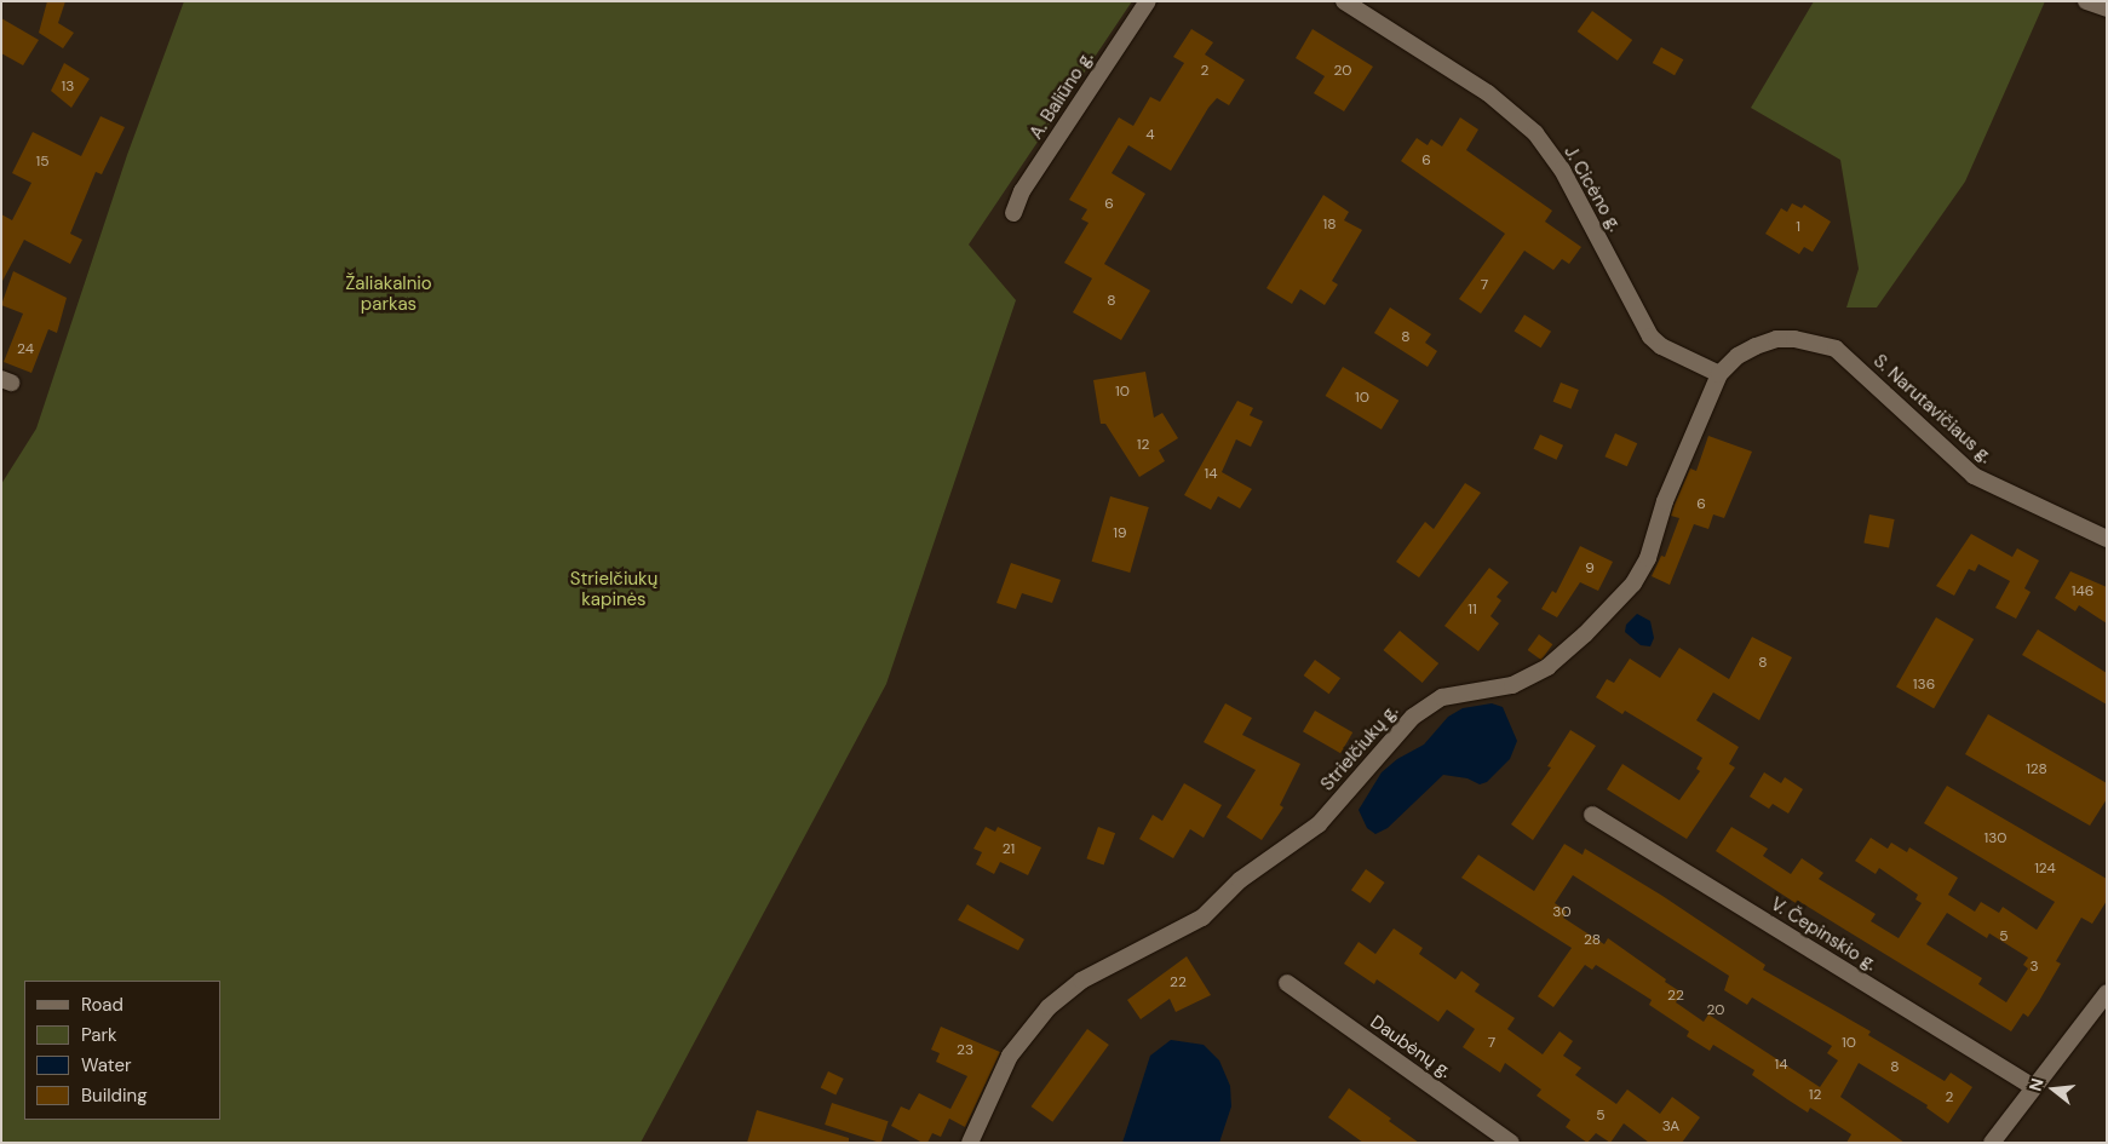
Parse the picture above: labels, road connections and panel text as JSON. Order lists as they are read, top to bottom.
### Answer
{
  "streets": {
    "street": [
      "A. Baliūno g.",
      "J. Cicėno g.",
      "S. Narutavičiaus g.",
      "Strielčiukų g.",
      "V. Čepinskio g.",
      "Daubėnų g."
    ]
  },
  "crossings": [
    ["J. Cicėno g.", "Strielčiukų g."],
    ["S. Narutavičiaus g.", "Strielčiukų g."]
  ],
  "parks": ["Žaliakalnio parkas", "Strielčiukų kapinės"],
  "house_numbers": [
    "2",
    "20",
    "13",
    "4",
    "6",
    "15",
    "6",
    "18",
    "1",
    "7",
    "8",
    "8",
    "24",
    "10",
    "10",
    "12",
    "14",
    "6",
    "19",
    "9",
    "146",
    "11",
    "8",
    "136",
    "128",
    "130",
    "21",
    "124",
    "30",
    "5",
    "28",
    "3",
    "22",
    "22",
    "20",
    "7",
    "10",
    "23",
    "14",
    "8",
    "12",
    "2",
    "5",
    "3A"
  ],
  "legend": [
    "Road",
    "Park",
    "Water",
    "Building"
  ],
  "north": "left"
}
